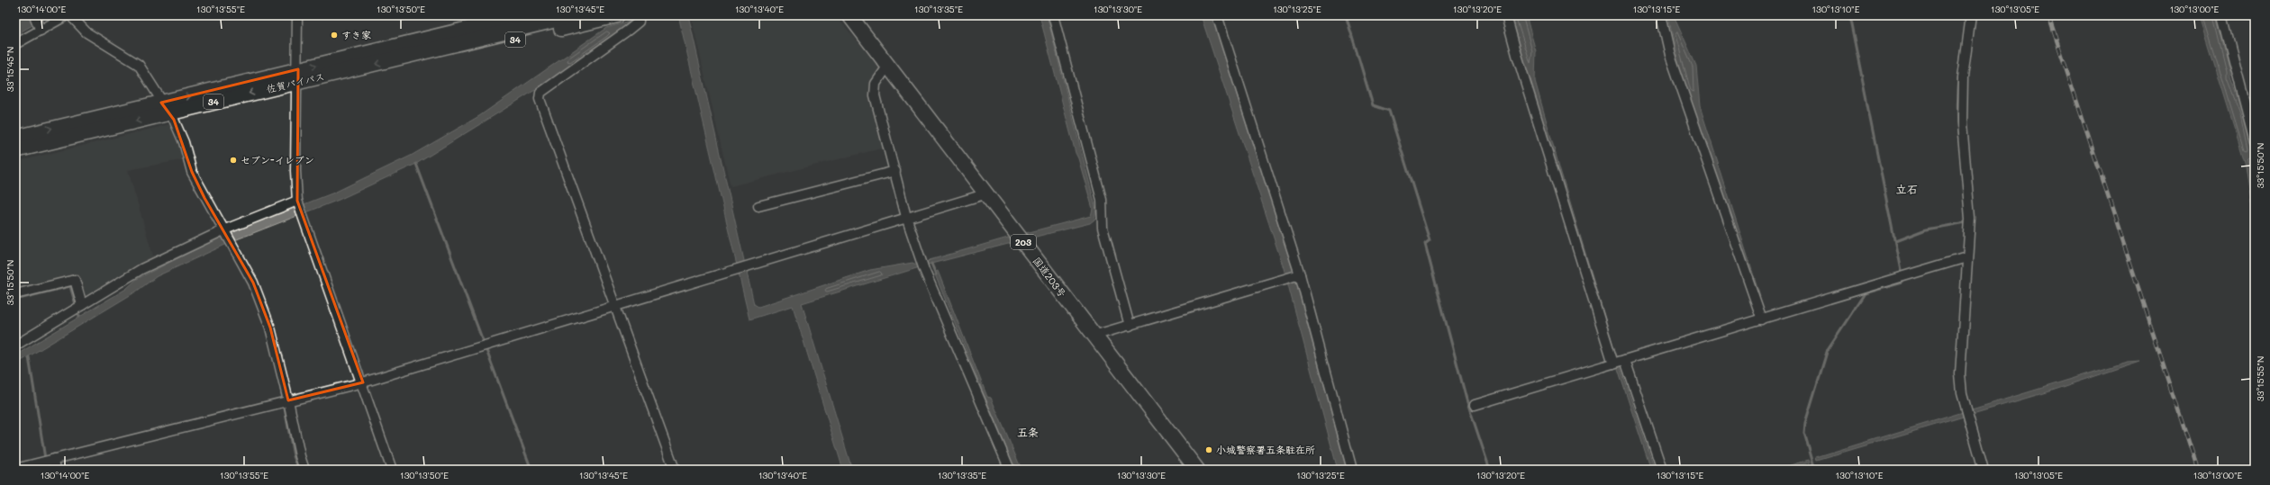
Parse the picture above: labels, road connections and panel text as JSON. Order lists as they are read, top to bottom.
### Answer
{
  "streets": {
    "highway": [
      "34",
      "佐賀バイパス",
      "203",
      "国道203号"
    ]
  },
  "crossings": [
    ["34", "佐賀バイパス"]
  ],
  "districts": ["立石", "五条"],
  "places": ["すき家", "セブン-イレブン", "小城警察署五条駐在所"],
  "coordinates": [
    "130°14'00\"E",
    "130°13'55\"E",
    "130°13'50\"E",
    "130°13'45\"E",
    "130°13'40\"E",
    "130°13'35\"E",
    "130°13'30\"E",
    "130°13'25\"E",
    "130°13'20\"E",
    "130°13'15\"E",
    "130°13'10\"E",
    "130°13'05\"E",
    "130°13'00\"E",
    "33°15'45\"N",
    "33°15'50\"N",
    "33°15'55\"N"
  ]
}
